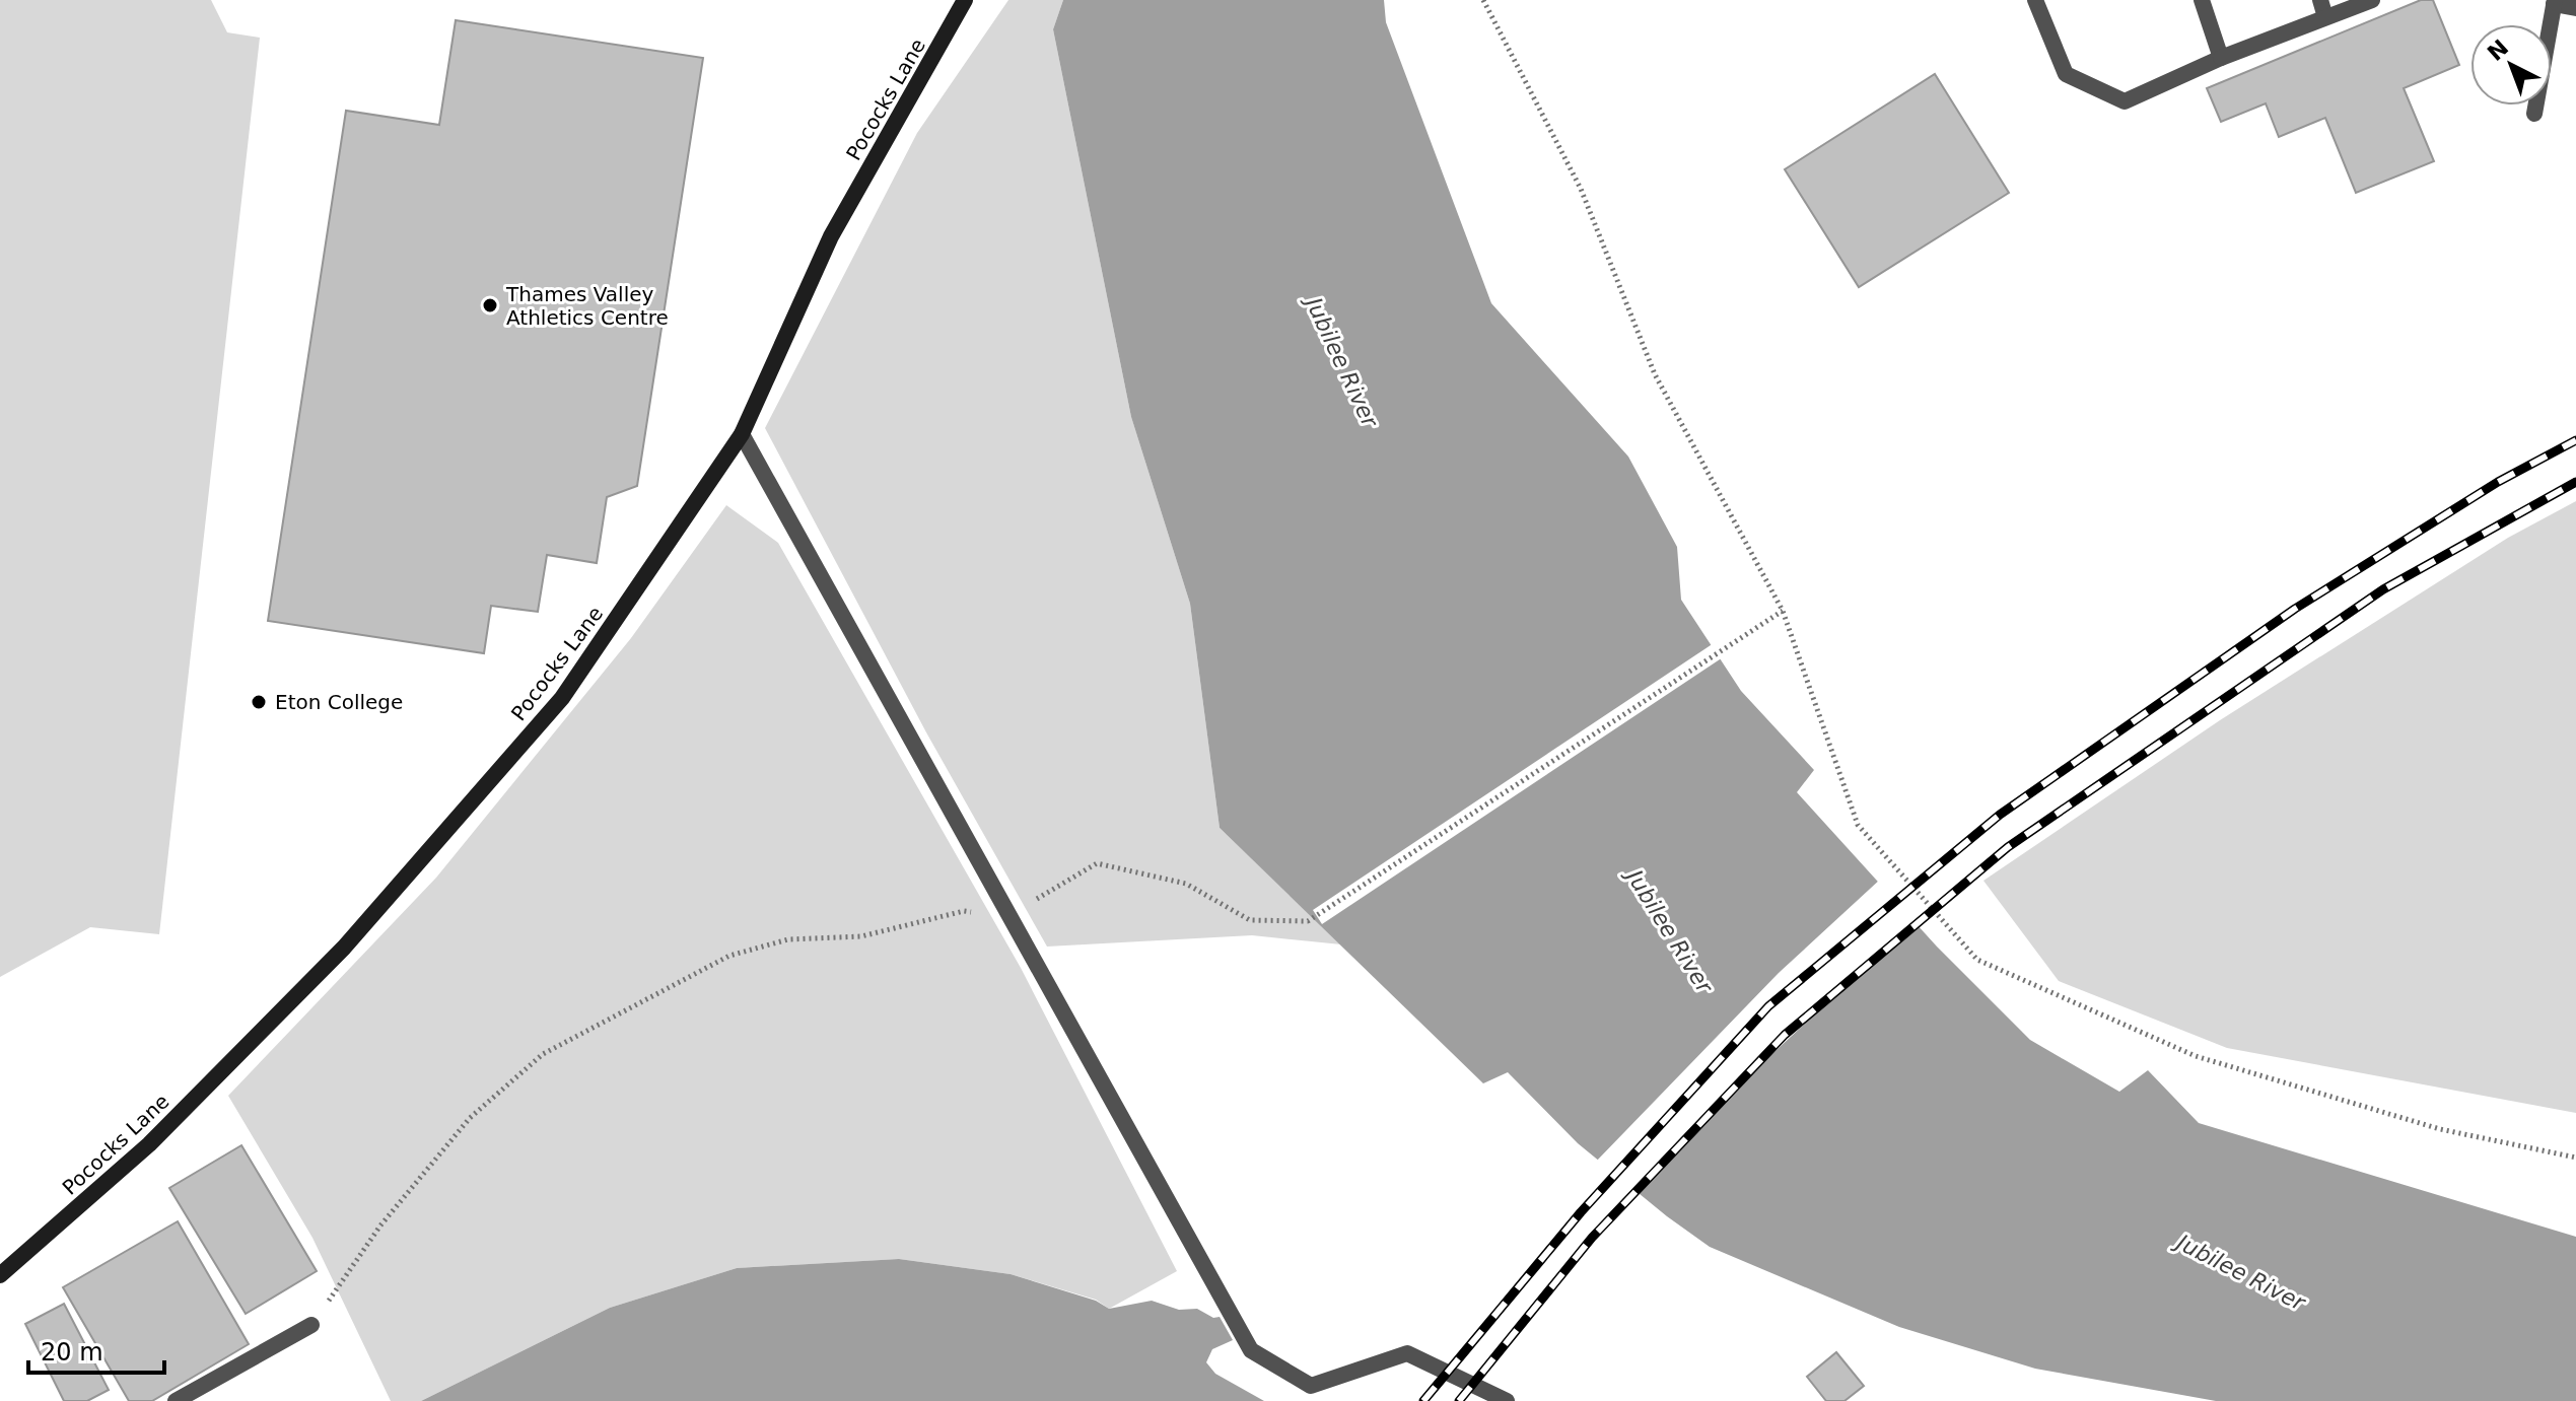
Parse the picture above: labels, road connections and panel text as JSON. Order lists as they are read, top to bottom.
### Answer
{
  "streets": {
    "main road": ["Pococks Lane"]
  },
  "water": ["Jubilee River"],
  "places": ["Thames Valley Athletics Centre", "Eton College"],
  "scale_bar": "20 m",
  "north": "top left"
}
